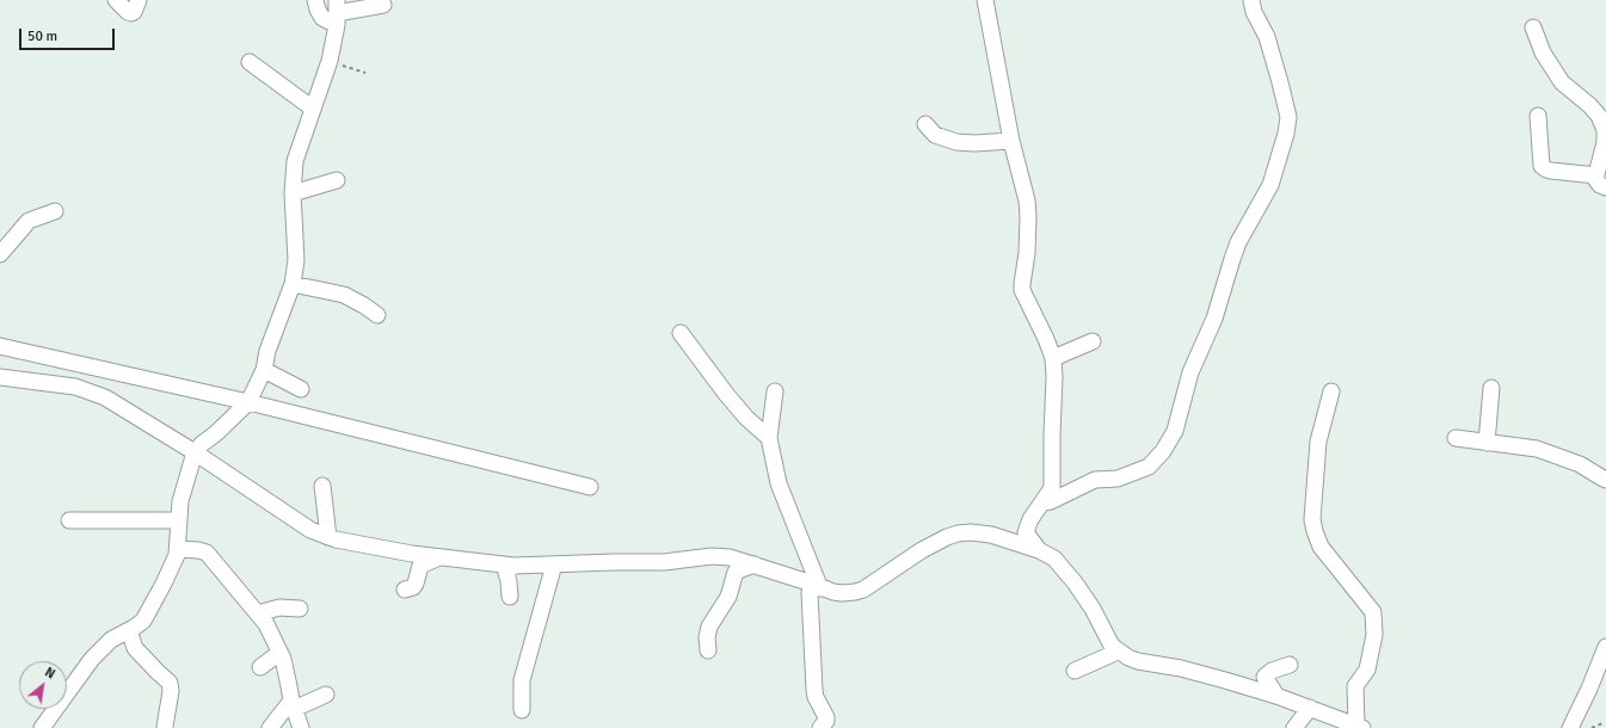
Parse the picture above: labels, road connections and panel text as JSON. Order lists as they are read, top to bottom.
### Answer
{
  "scale_bar": "50 m",
  "north": "top right"
}
